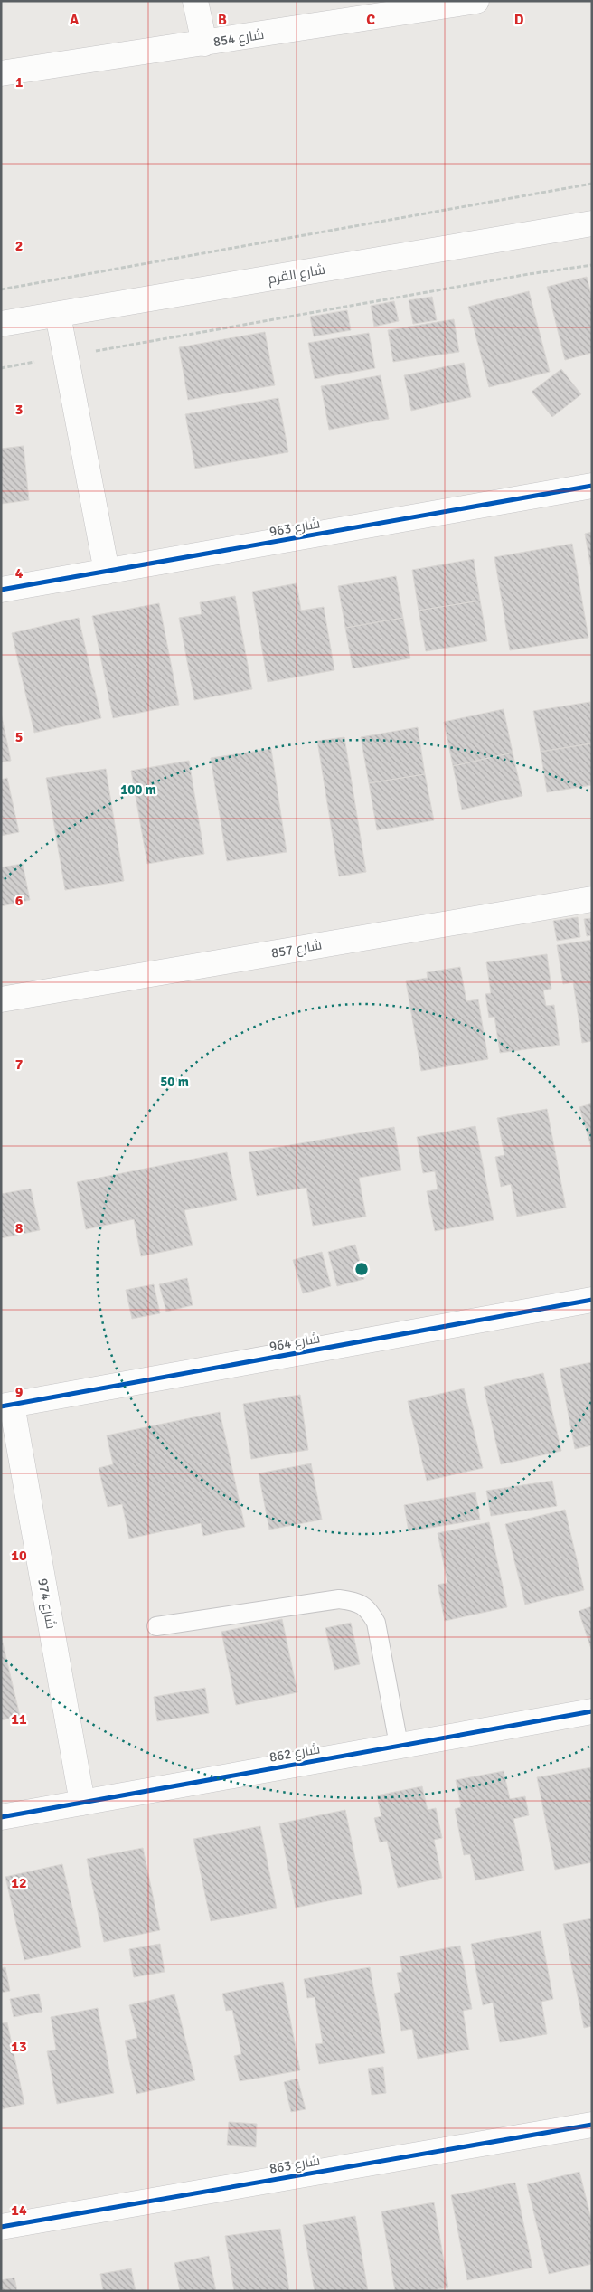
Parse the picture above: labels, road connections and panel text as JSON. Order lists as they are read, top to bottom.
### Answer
{
  "streets": {
    "street": [
      "شارع 854",
      "شارع القرم",
      "شارع 963",
      "شارع 857",
      "شارع 964",
      "شارع 974",
      "شارع 862",
      "شارع 863"
    ]
  },
  "crossings": [
    ["شارع 964", "شارع 974"],
    ["شارع 974", "شارع 862"]
  ],
  "grid": {
    "columns": [
      "A",
      "B",
      "C",
      "D"
    ],
    "rows": [
      "1",
      "2",
      "3",
      "4",
      "5",
      "6",
      "7",
      "8",
      "9",
      "10",
      "11",
      "12",
      "13",
      "14"
    ]
  },
  "rings": ["100 m", "50 m"]
}
